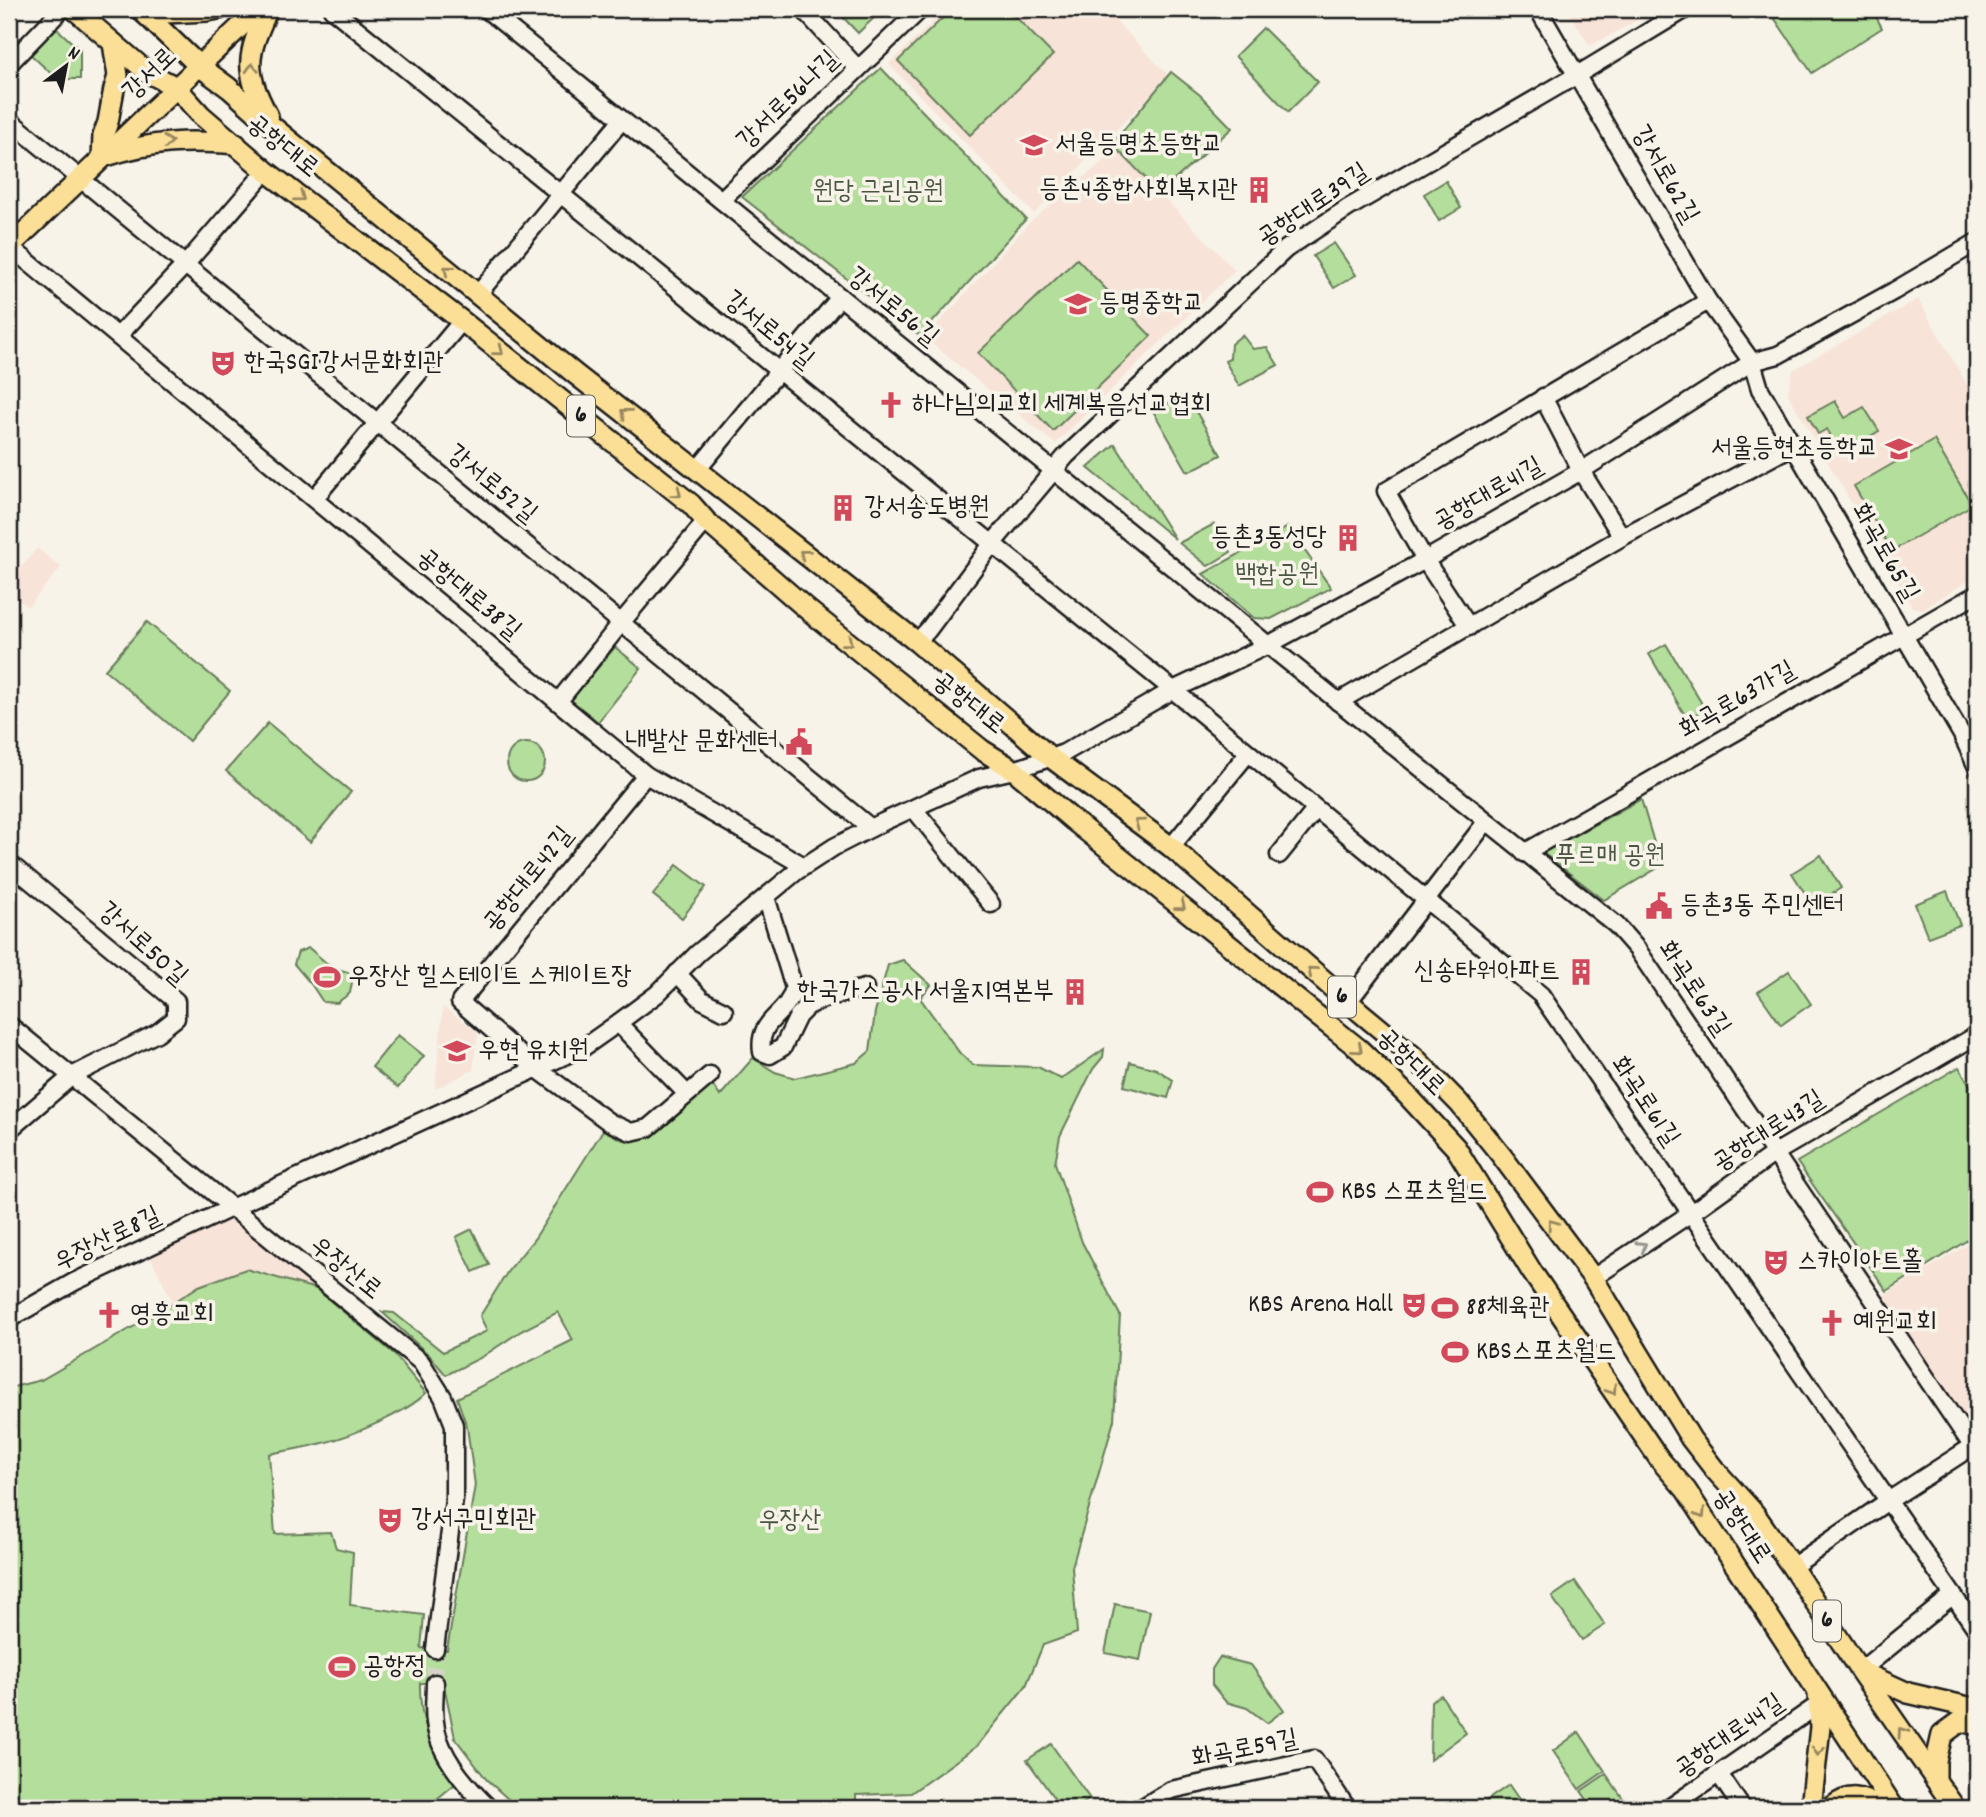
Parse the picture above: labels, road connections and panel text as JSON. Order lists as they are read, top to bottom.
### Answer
{
  "streets": {
    "main road": ["강서로", "공항대로", "6"],
    "street": [
      "강서로56나길",
      "강서로62길",
      "공항대로39길",
      "강서로56길",
      "강서로54길",
      "강서로52길",
      "공항대로41길",
      "화곡로65길",
      "공항대로38길",
      "화곡로63가길",
      "공항대로42길",
      "강서로50길",
      "화곡로63길",
      "화곡로61길",
      "공항대로43길",
      "우장산로8길",
      "우장산로",
      "공항대로44길",
      "화곡로59길"
    ]
  },
  "crossings": [
    ["강서로", "공항대로"],
    ["강서로", "강서로52길"],
    ["강서로", "공항대로38길"],
    ["강서로56나길", "강서로56길"],
    ["공항대로", "공항대로39길"],
    ["공항대로", "공항대로41길"],
    ["공항대로", "화곡로63길"],
    ["공항대로", "화곡로61길"],
    ["공항대로", "공항대로43길"],
    ["공항대로", "공항대로44길"],
    ["강서로62길", "공항대로39길"],
    ["강서로62길", "공항대로41길"],
    ["강서로62길", "화곡로65길"],
    ["공항대로39길", "강서로56길"],
    ["공항대로39길", "강서로54길"],
    ["강서로56길", "공항대로41길"],
    ["강서로56길", "화곡로63길"],
    ["강서로54길", "공항대로41길"],
    ["강서로54길", "화곡로61길"],
    ["공항대로41길", "화곡로65길"],
    ["공항대로41길", "화곡로63길"],
    ["공항대로41길", "화곡로61길"],
    ["화곡로65길", "화곡로63가길"],
    ["공항대로38길", "공항대로42길"],
    ["화곡로63가길", "화곡로63길"],
    ["강서로50길", "우장산로"],
    ["화곡로63길", "공항대로43길"],
    ["화곡로61길", "공항대로43길"],
    ["우장산로8길", "우장산로"]
  ],
  "parks": [
    "원당 근린공원",
    "백합공원",
    "푸르매 공원",
    "우장산"
  ],
  "places": {
    "school or university": [
      "서울등명초등학교",
      "등명중학교",
      "서울등현초등학교",
      "우현 유치원"
    ],
    "building": [
      "등촌4종합사회복지관",
      "강서송도병원",
      "등촌3동성당",
      "신송타워아파트",
      "한국가스공사 서울지역본부"
    ],
    "theatre": [
      "한국SGI강서문화회관",
      "스카이아트홀",
      "KBS Arena Hall",
      "강서구민회관"
    ],
    "church": ["하나님의교회 세계복음선교협회", "영흥교회", "예원교회"],
    "public building": ["내발산 문화센터", "등촌3동 주민센터"],
    "sports": [
      "우장산 힐스테이트 스케이트장",
      "KBS 스포츠월드",
      "88체육관",
      "KBS스포츠월드",
      "공항정"
    ]
  },
  "north": "top right"
}
